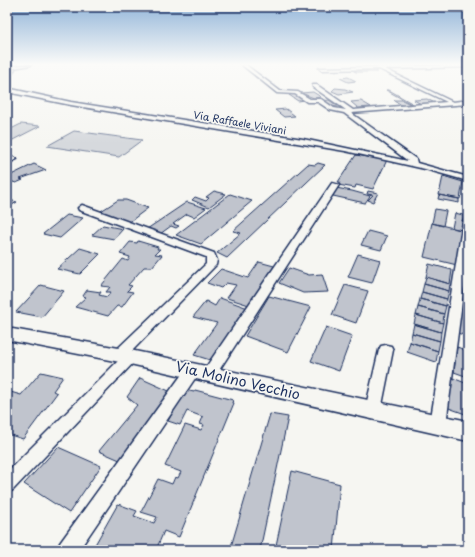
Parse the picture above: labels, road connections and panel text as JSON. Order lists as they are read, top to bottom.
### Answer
{
  "streets": {
    "street": ["Via Raffaele Viviani", "Via Molino Vecchio"]
  }
}
